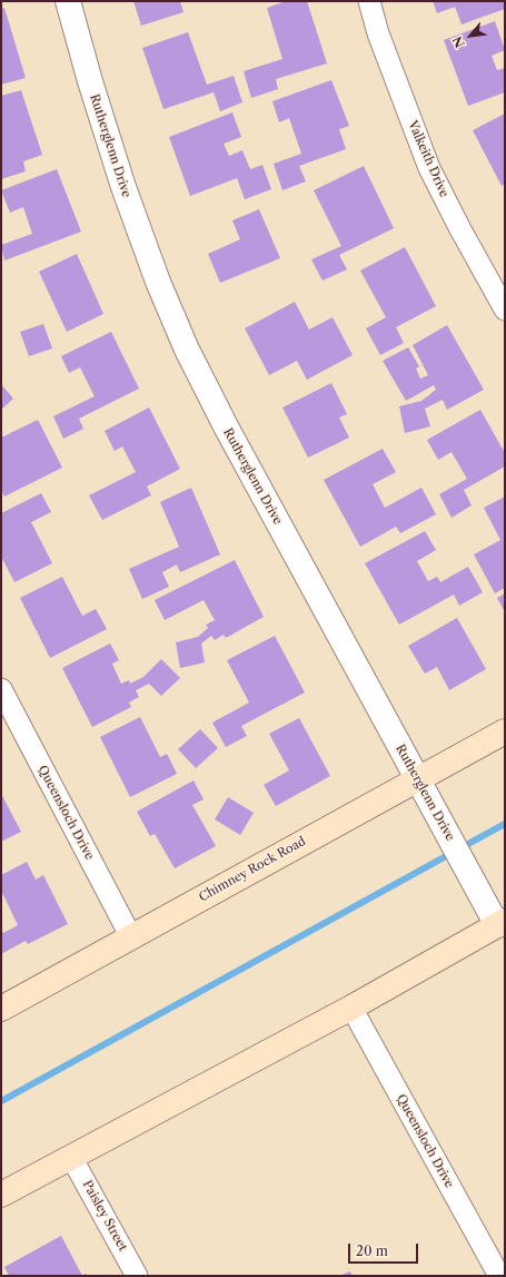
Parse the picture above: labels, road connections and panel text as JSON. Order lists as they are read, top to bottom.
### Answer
{
  "streets": {
    "main road": ["Chimney Rock Road"],
    "street": [
      "Rutherglenn Drive",
      "Valkeith Drive",
      "Queensloch Drive",
      "Paisley Street"
    ]
  },
  "crossings": [
    ["Rutherglenn Drive", "Chimney Rock Road"],
    ["Queensloch Drive", "Chimney Rock Road"]
  ],
  "scale_bar": "20 m",
  "north": "bottom left"
}
